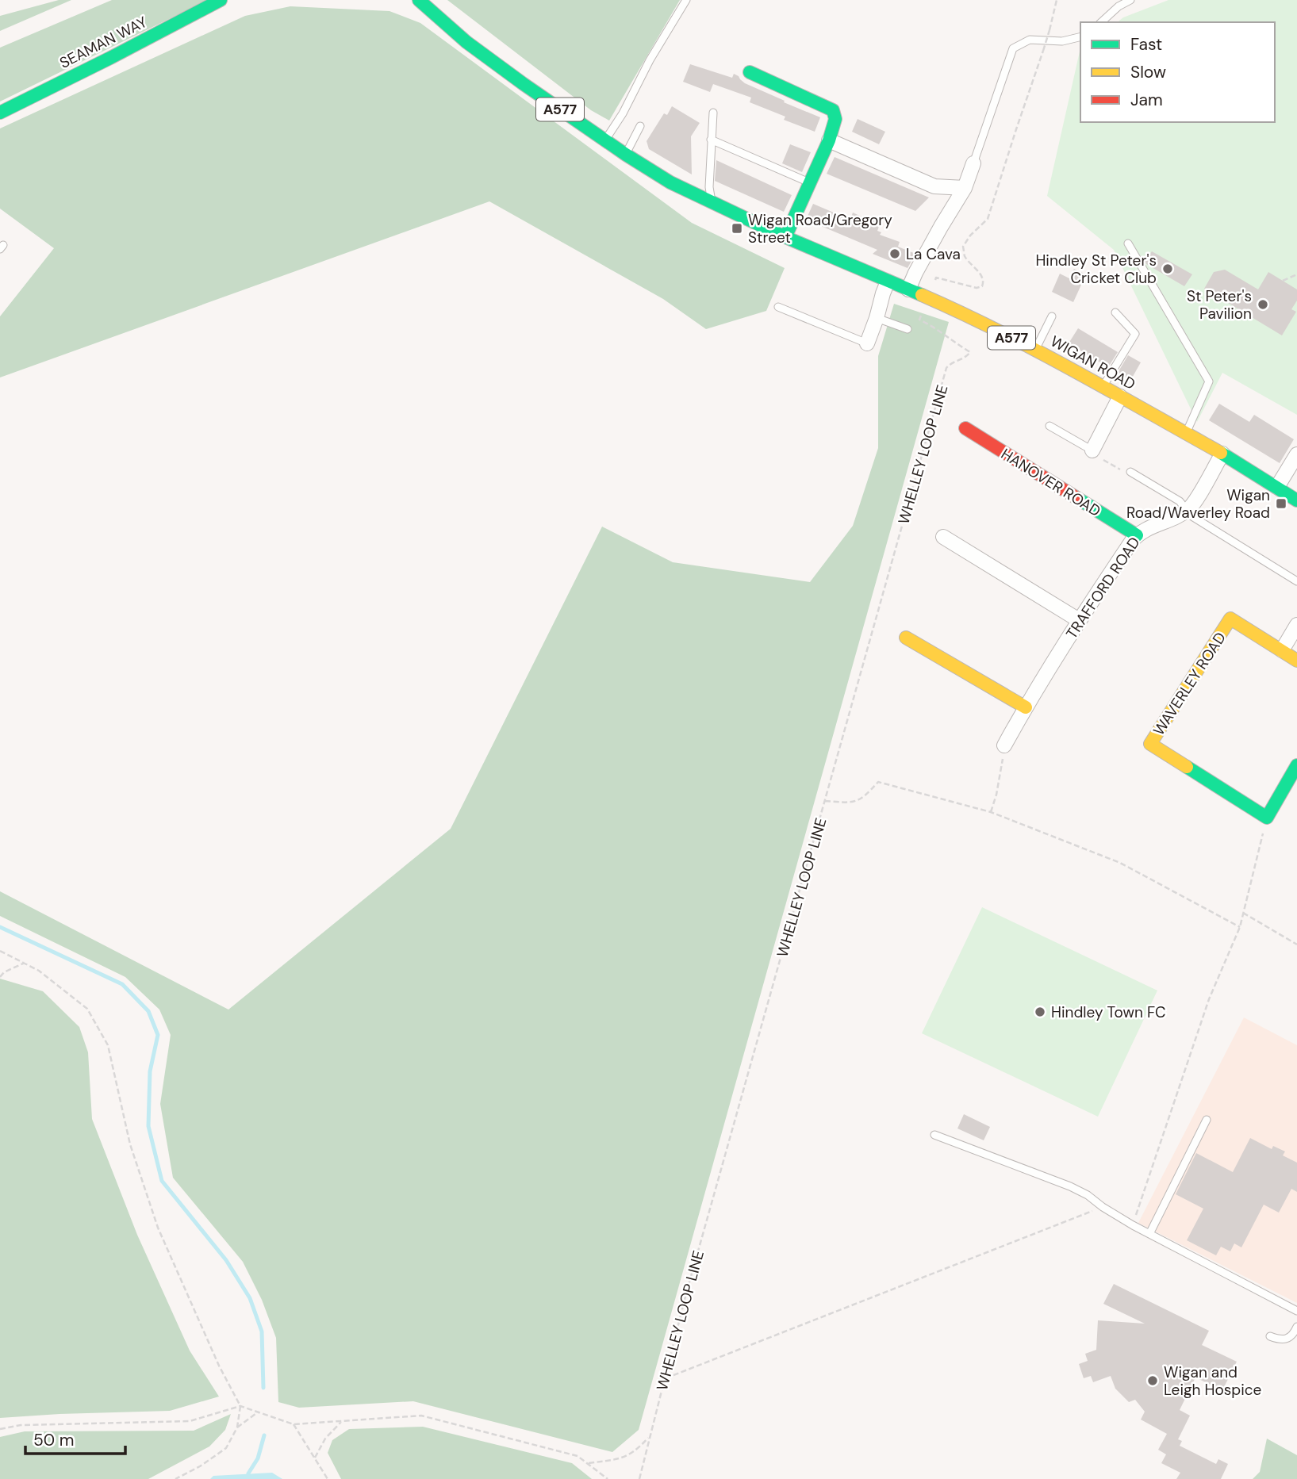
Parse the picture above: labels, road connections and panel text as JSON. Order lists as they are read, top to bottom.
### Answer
{
  "streets": {
    "main road": [
      "SEAMAN WAY",
      "A577",
      "WIGAN ROAD",
      "HANOVER ROAD",
      "WAVERLEY ROAD"
    ],
    "street": ["TRAFFORD ROAD"],
    "path": ["WHELLEY LOOP LINE"]
  },
  "crossings": [
    ["A577", "WIGAN ROAD"],
    ["WIGAN ROAD", "TRAFFORD ROAD"],
    ["HANOVER ROAD", "TRAFFORD ROAD"]
  ],
  "places": {
    "transit": ["Wigan Road/Gregory Street", "Wigan Road/Waverley Road"],
    "other": [
      "La Cava",
      "Hindley St Peter's Cricket Club",
      "St Peter's Pavilion",
      "Hindley Town FC",
      "Wigan and Leigh Hospice"
    ]
  },
  "legend": ["Fast", "Slow", "Jam"],
  "scale_bar": "50 m"
}
